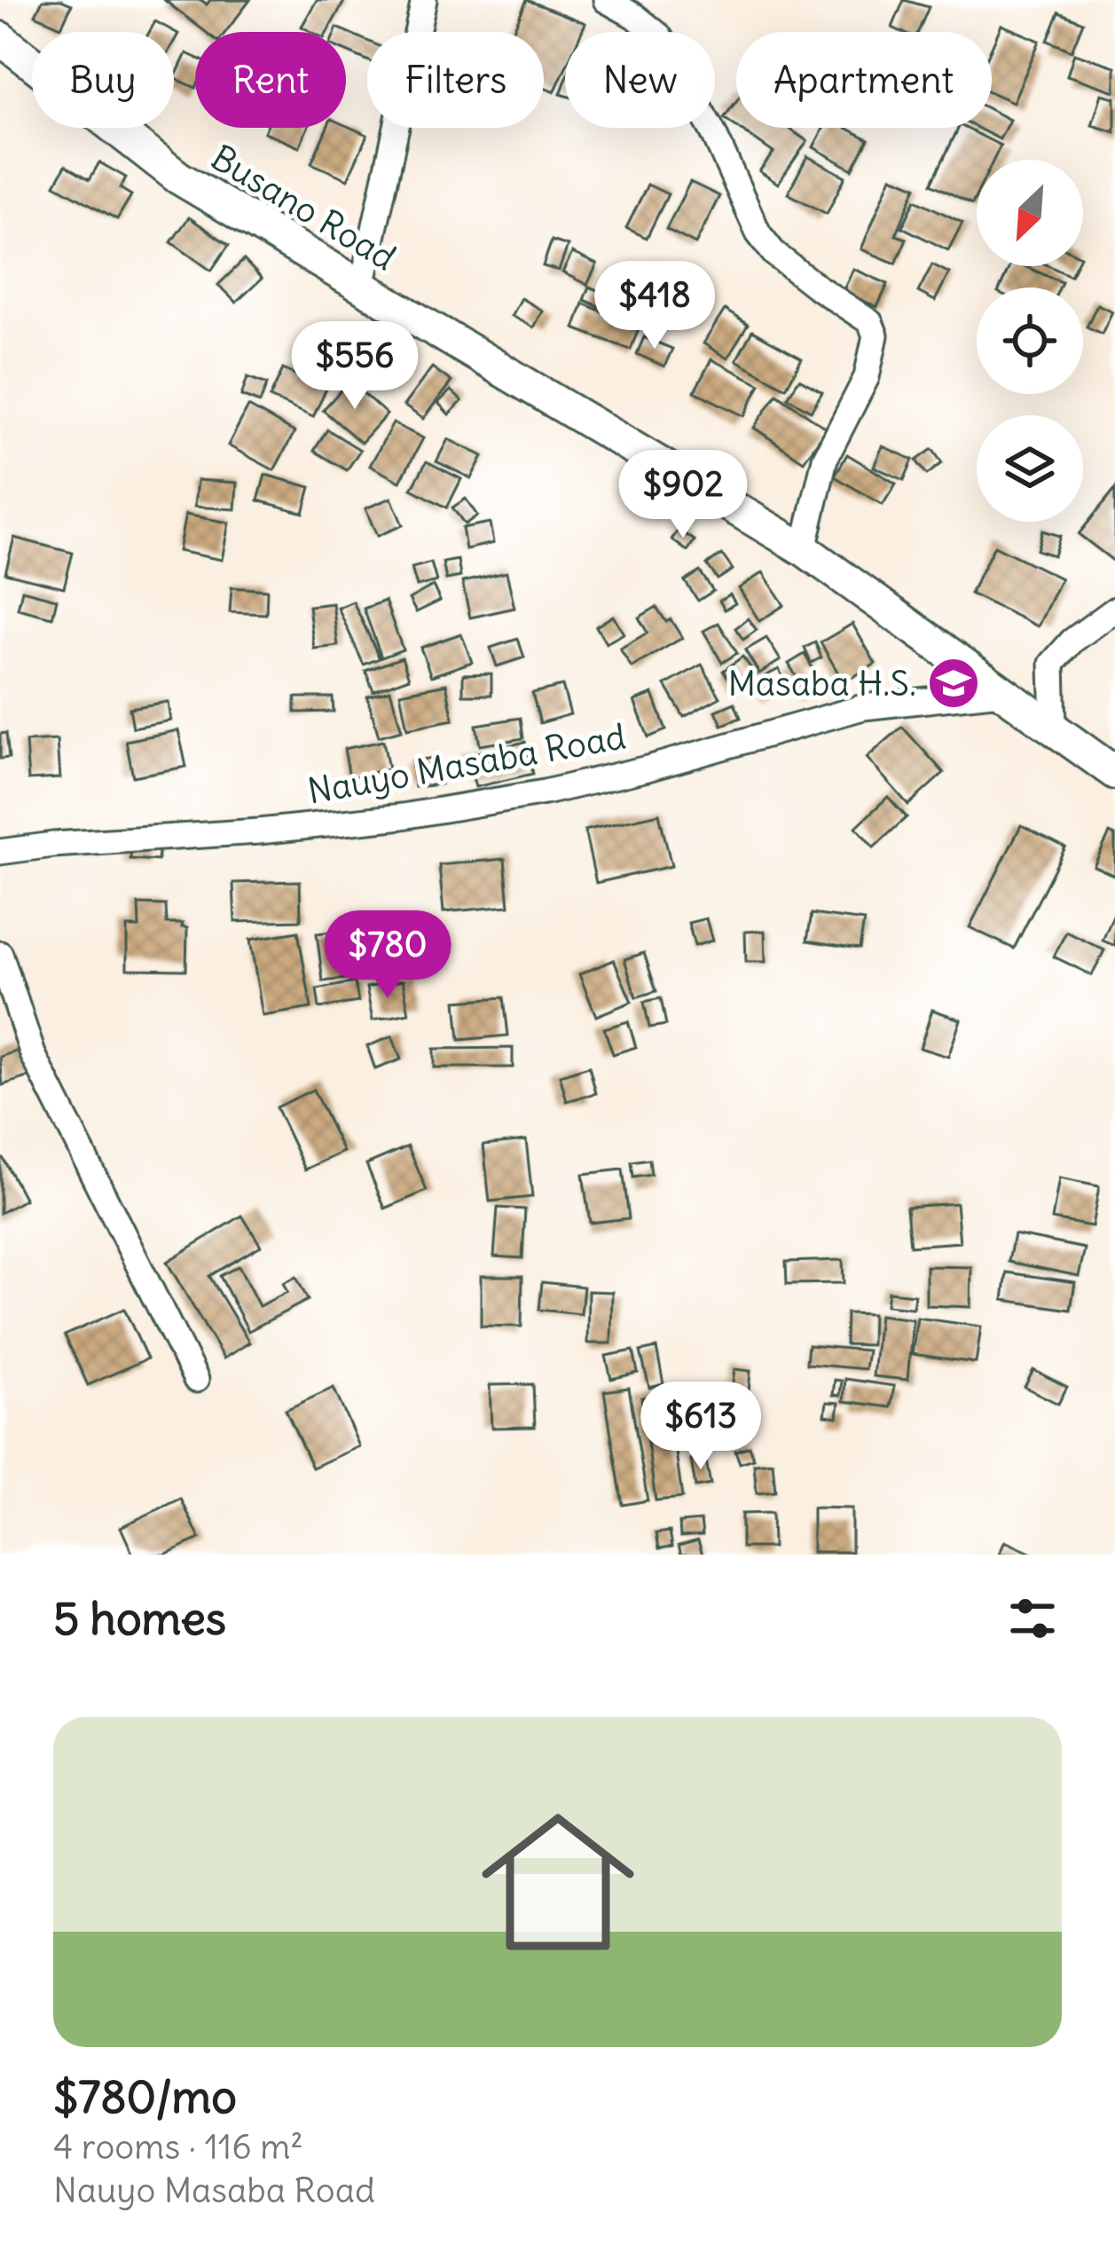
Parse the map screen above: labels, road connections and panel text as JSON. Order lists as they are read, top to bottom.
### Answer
{
  "streets": {
    "street": ["Busano Road", "Nauyo Masaba Road"]
  },
  "crossings": [
    ["Busano Road", "Nauyo Masaba Road"]
  ],
  "places": {
    "school or university": ["Masaba H.S."]
  },
  "north": "bottom left",
  "page": {
    "chip": [
      "Buy",
      "Rent",
      "Filters",
      "New",
      "Apartment"
    ],
    "price": [
      "$418",
      "$556",
      "$902",
      "$780",
      "$613"
    ],
    "heading": "5 homes",
    "list": [
      {
        "name": "$780/mo",
        "note": "4 rooms · 116 m² · Nauyo Masaba Road"
      }
    ]
  }
}
